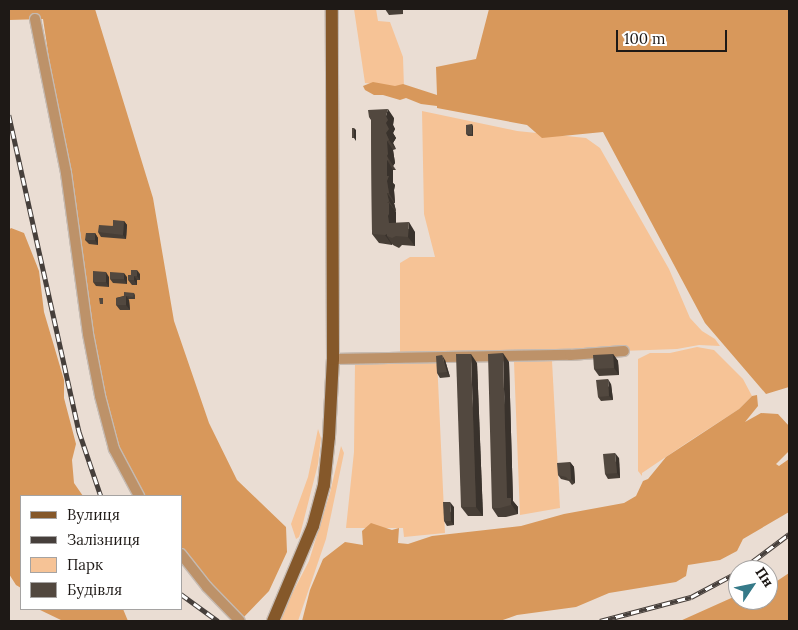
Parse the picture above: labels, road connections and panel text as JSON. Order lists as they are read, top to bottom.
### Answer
{
  "legend": [
    "Вулиця",
    "Залізниця",
    "Парк",
    "Будівля"
  ],
  "scale_bar": "100 m",
  "north": "top right"
}
